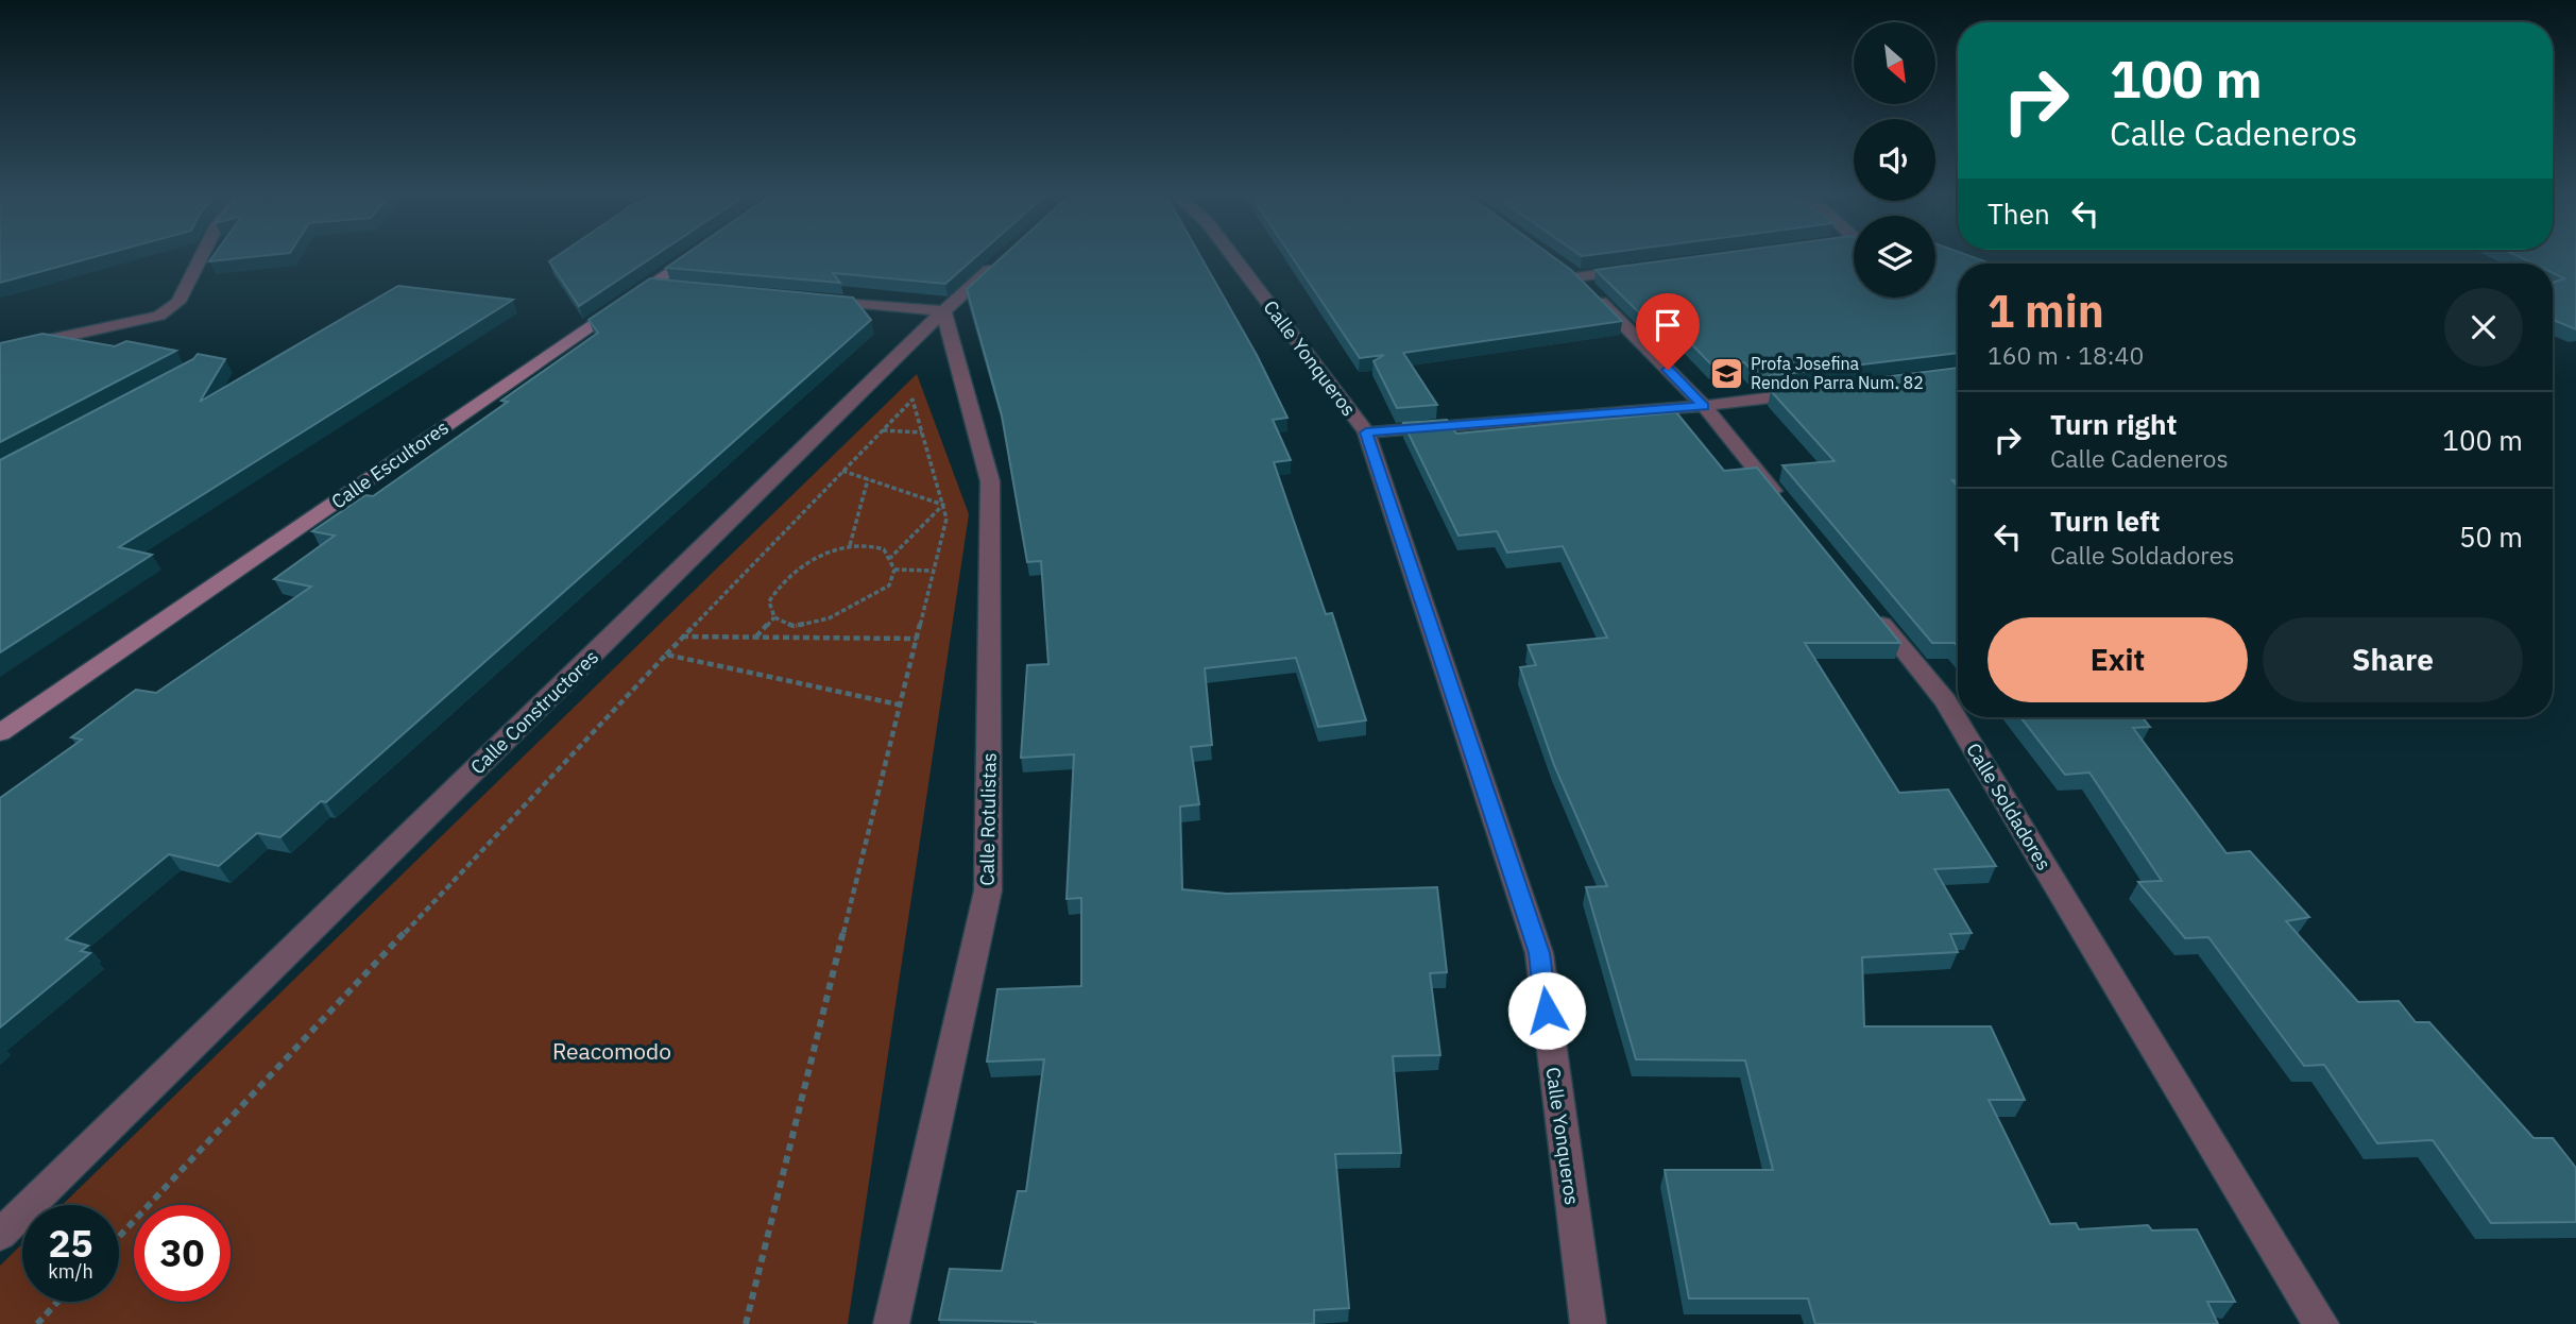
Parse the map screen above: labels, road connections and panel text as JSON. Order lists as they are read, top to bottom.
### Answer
{
  "streets": {
    "street": [
      "Calle Yonqueros",
      "Calle Escultores",
      "Calle Constructores",
      "Calle Soldadores",
      "Calle Rotulistas"
    ]
  },
  "crossings": [
    ["Calle Constructores", "Calle Rotulistas"]
  ],
  "parks": ["Reacomodo"],
  "places": {
    "school or university": ["Profa Josefina Rendon Parra Num. 82"]
  },
  "north": "bottom right",
  "page": {
    "turn": ["100 m", "Calle Cadeneros"],
    "then": "Then",
    "heading": ["1 min", "160 m · 18:40"],
    "list": [
      {
        "name": "Turn right",
        "note": "Calle Cadeneros",
        "value": "100 m"
      },
      {
        "name": "Turn left",
        "note": "Calle Soldadores",
        "value": "50 m"
      }
    ],
    "buttons": ["Exit", "Share"],
    "speed": "25 km/h",
    "limit": "30"
  }
}
